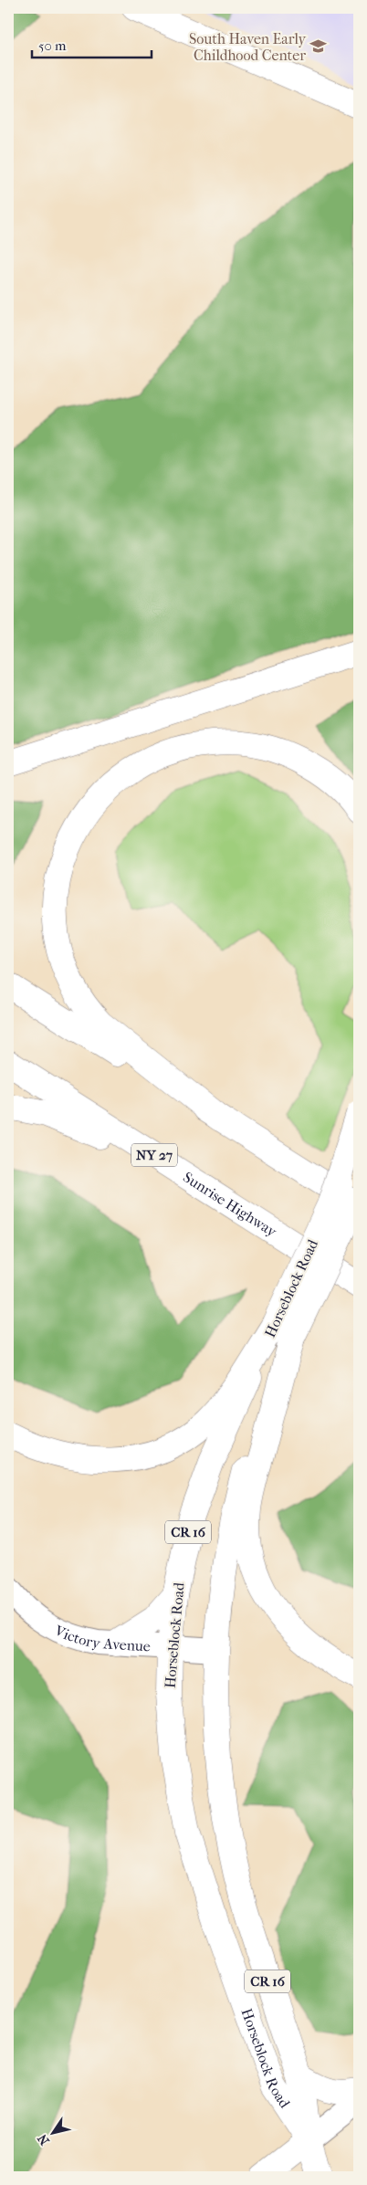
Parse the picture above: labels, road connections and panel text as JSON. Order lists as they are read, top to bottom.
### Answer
{
  "streets": {
    "main road": [
      "NY 27",
      "Sunrise Highway",
      "Horseblock Road",
      "CR 16"
    ],
    "street": ["Victory Avenue"]
  },
  "crossings": [
    ["Horseblock Road", "Victory Avenue"]
  ],
  "places": {
    "school or university": ["South Haven Early Childhood Center"]
  },
  "scale_bar": "50 m",
  "north": "bottom left"
}
